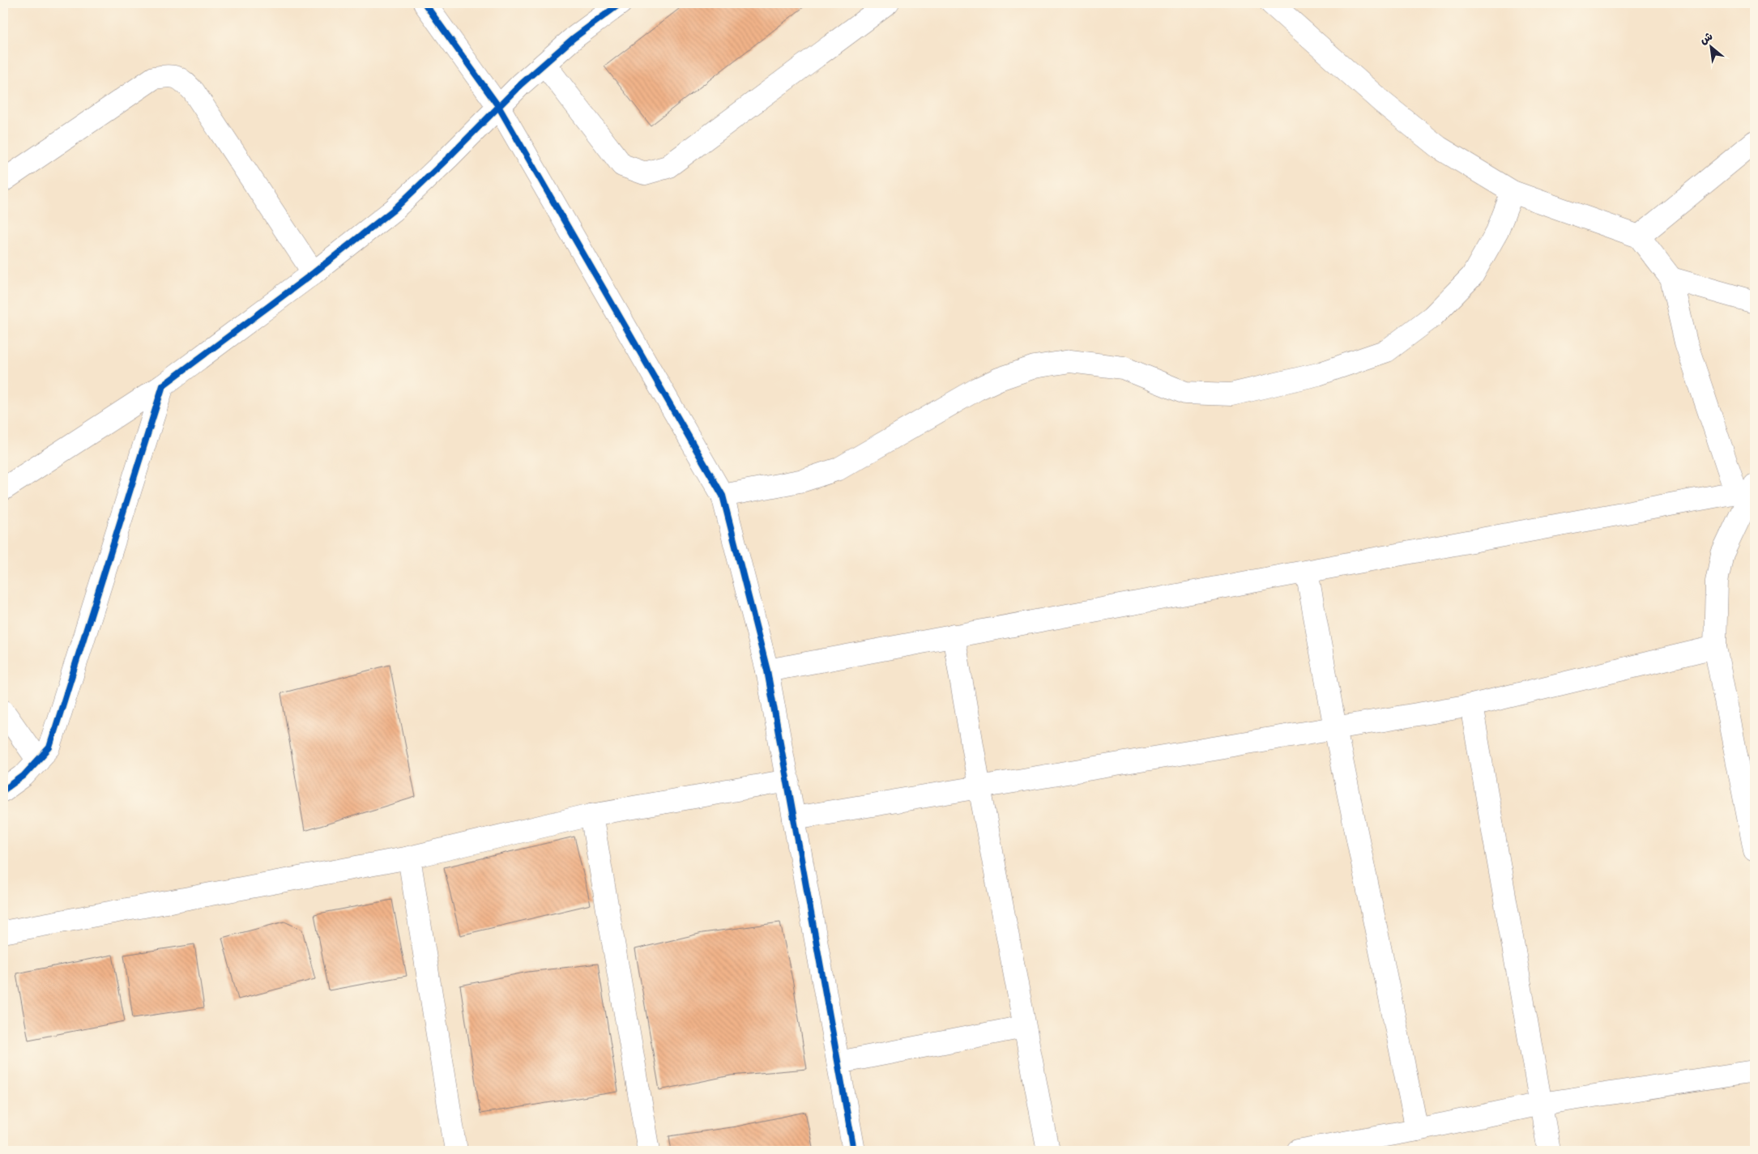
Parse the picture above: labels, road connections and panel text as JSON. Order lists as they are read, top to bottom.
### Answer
{
  "north": "top left"
}
